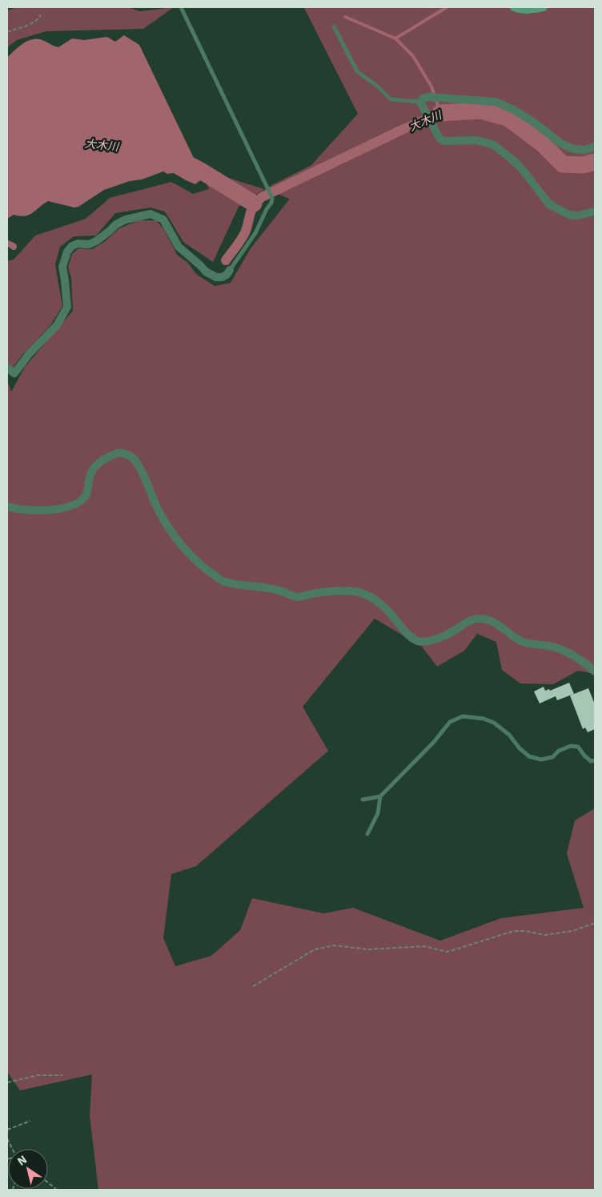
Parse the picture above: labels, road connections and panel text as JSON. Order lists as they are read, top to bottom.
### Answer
{
  "water": ["大木川"],
  "north": "top left"
}
